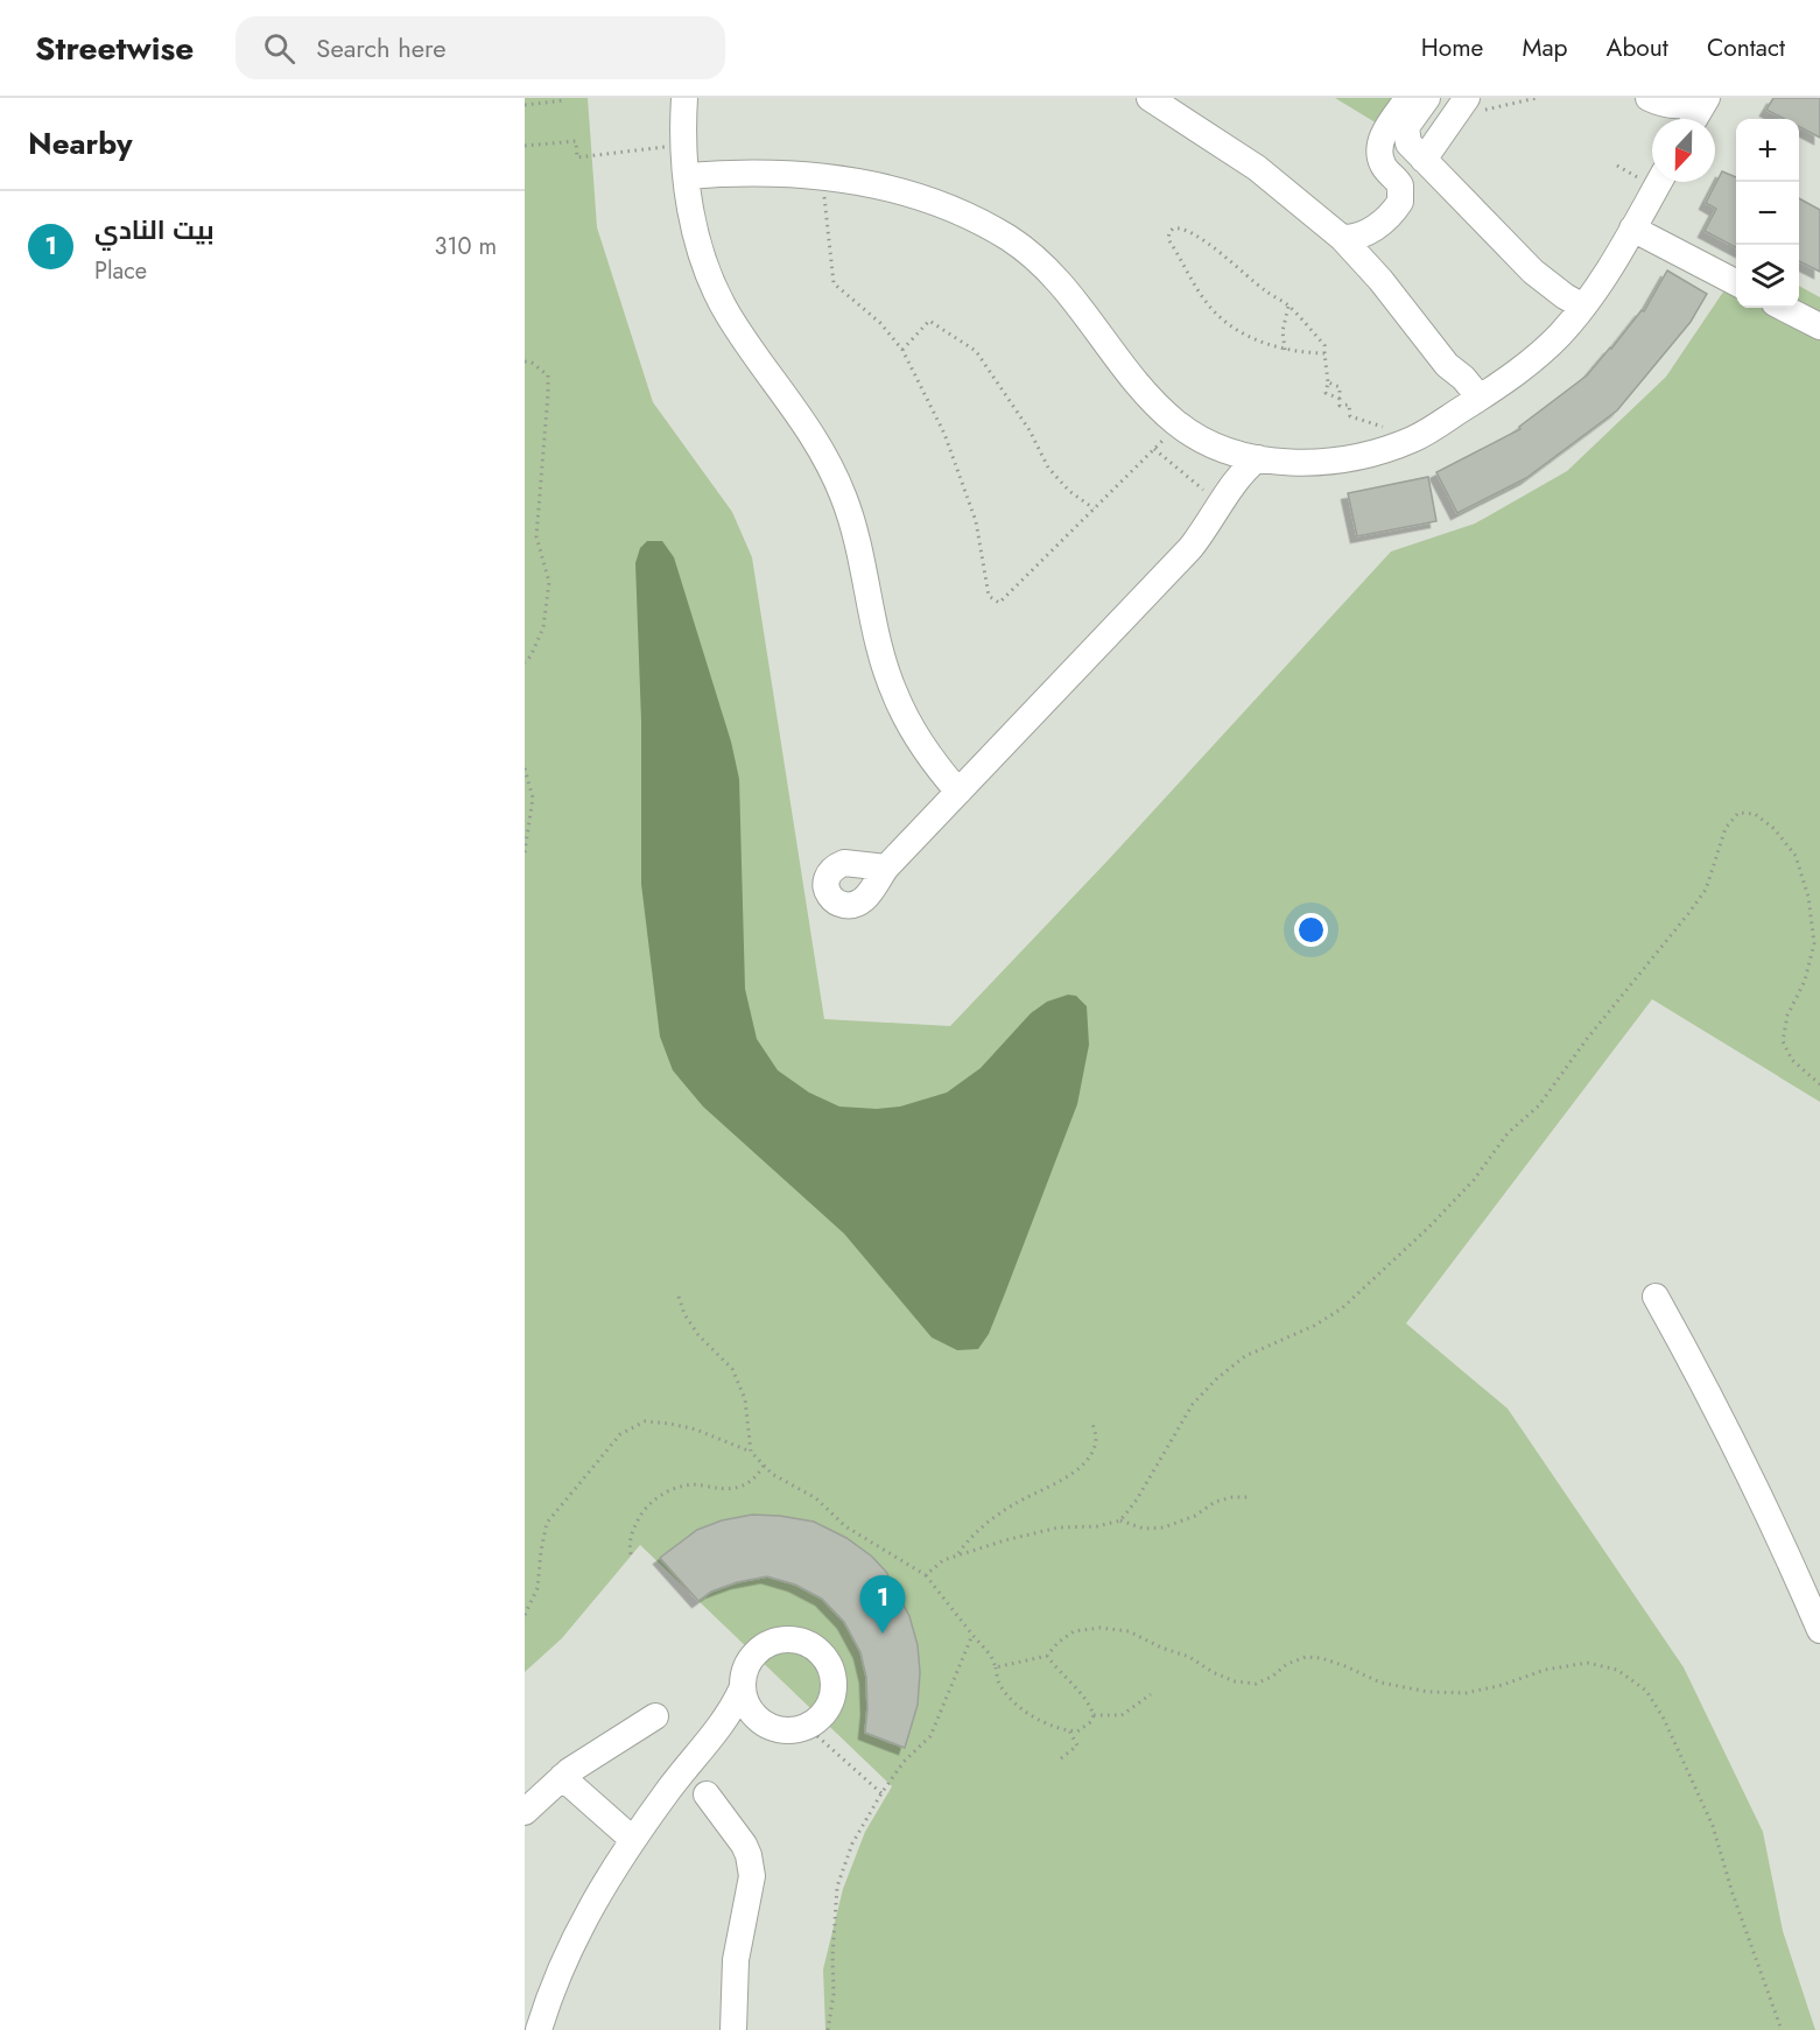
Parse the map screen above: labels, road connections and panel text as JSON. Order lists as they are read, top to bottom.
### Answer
{
  "north": "bottom",
  "page": {
    "header": "Streetwise",
    "search": "Search here",
    "nav": [
      "Home",
      "Map",
      "About",
      "Contact"
    ],
    "heading": "Nearby",
    "map_buttons": ["+", "−"],
    "list": [
      {
        "mark": "1",
        "name": "بيت النادي",
        "note": "Place",
        "value": "310 m"
      }
    ],
    "pins": "1"
  }
}
